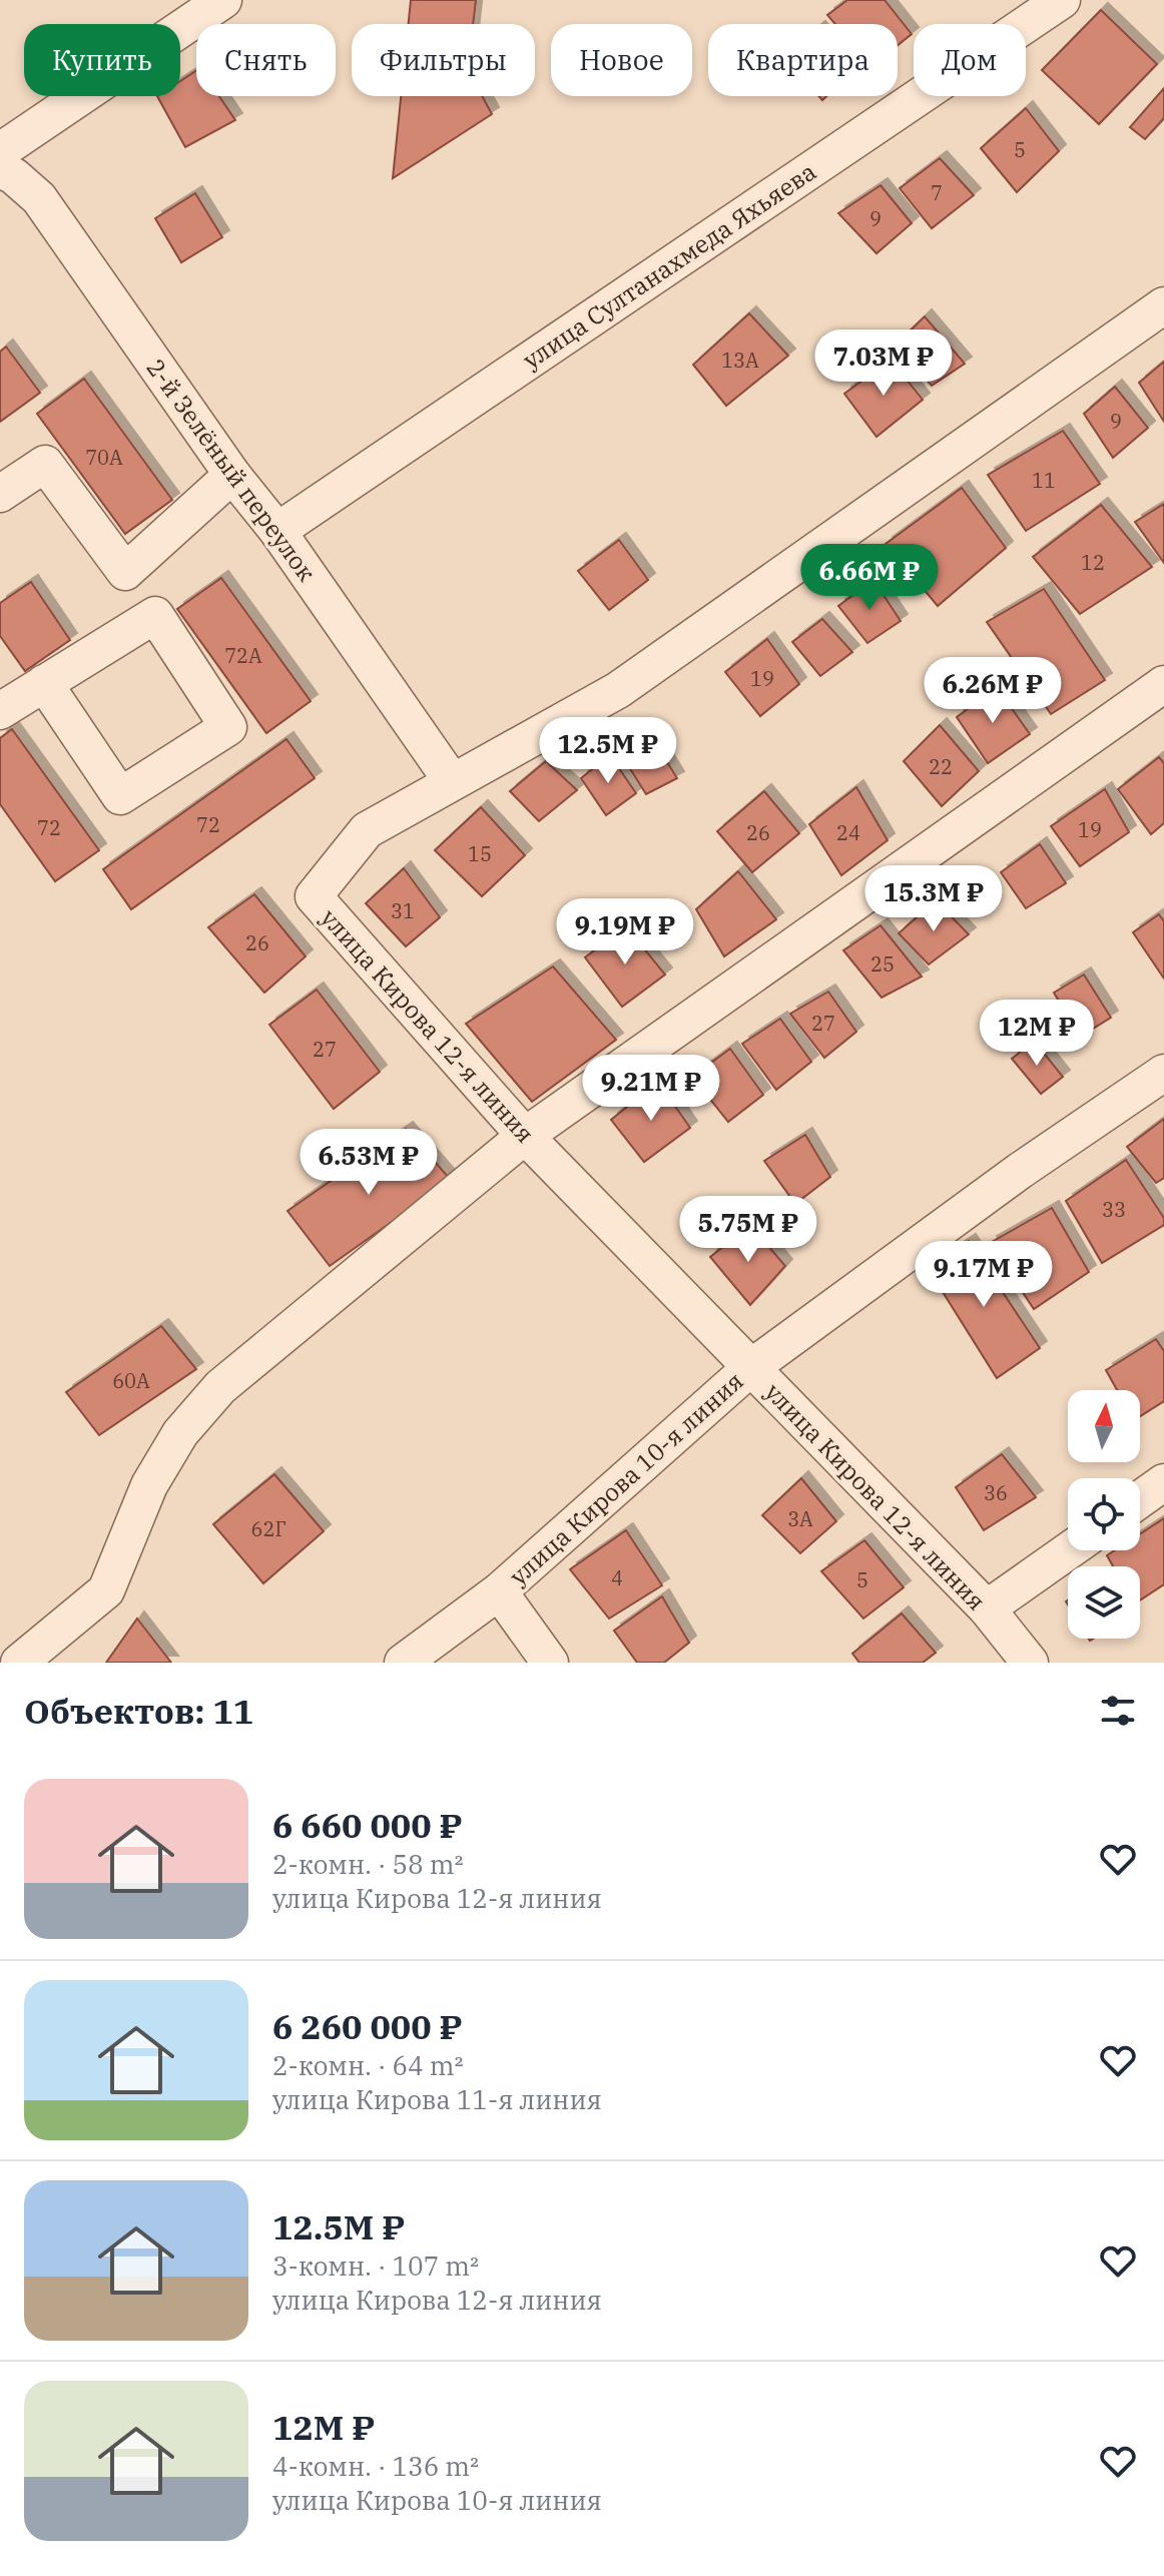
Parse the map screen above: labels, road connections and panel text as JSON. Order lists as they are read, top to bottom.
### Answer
{
  "streets": {
    "street": [
      "улица Султанахмеда Яхьяева",
      "2-й Зелёный переулок",
      "улица Кирова 12-я линия",
      "улица Кирова 10-я линия"
    ]
  },
  "crossings": [
    ["улица Султанахмеда Яхьяева", "2-й Зелёный переулок"],
    ["2-й Зелёный переулок", "улица Кирова 12-я линия"],
    ["улица Кирова 12-я линия", "улица Кирова 10-я линия"]
  ],
  "house_numbers": [
    "5",
    "7",
    "9",
    "13А",
    "9",
    "70А",
    "11",
    "12",
    "72А",
    "19",
    "22",
    "72",
    "72",
    "19",
    "26",
    "24",
    "15",
    "31",
    "26",
    "25",
    "27",
    "27",
    "33",
    "60А",
    "36",
    "3А",
    "62Г",
    "4",
    "5"
  ],
  "north": "top",
  "page": {
    "chip": [
      "Купить",
      "Снять",
      "Фильтры",
      "Новое",
      "Квартира",
      "Дом"
    ],
    "price": [
      "7.03M ₽",
      "6.66M ₽",
      "6.26M ₽",
      "12.5M ₽",
      "15.3M ₽",
      "9.19M ₽",
      "12M ₽",
      "9.21M ₽",
      "6.53M ₽",
      "5.75M ₽",
      "9.17M ₽"
    ],
    "heading": "Объектов: 11",
    "list": [
      {
        "name": "6 660 000 ₽",
        "note": "2-комн. · 58 m² · улица Кирова 12-я линия"
      },
      {
        "name": "6 260 000 ₽",
        "note": "2-комн. · 64 m² · улица Кирова 11-я линия"
      },
      {
        "name": "12.5M ₽",
        "note": "3-комн. · 107 m² · улица Кирова 12-я линия"
      },
      {
        "name": "12M ₽",
        "note": "4-комн. · 136 m² · улица Кирова 10-я линия"
      }
    ]
  }
}
